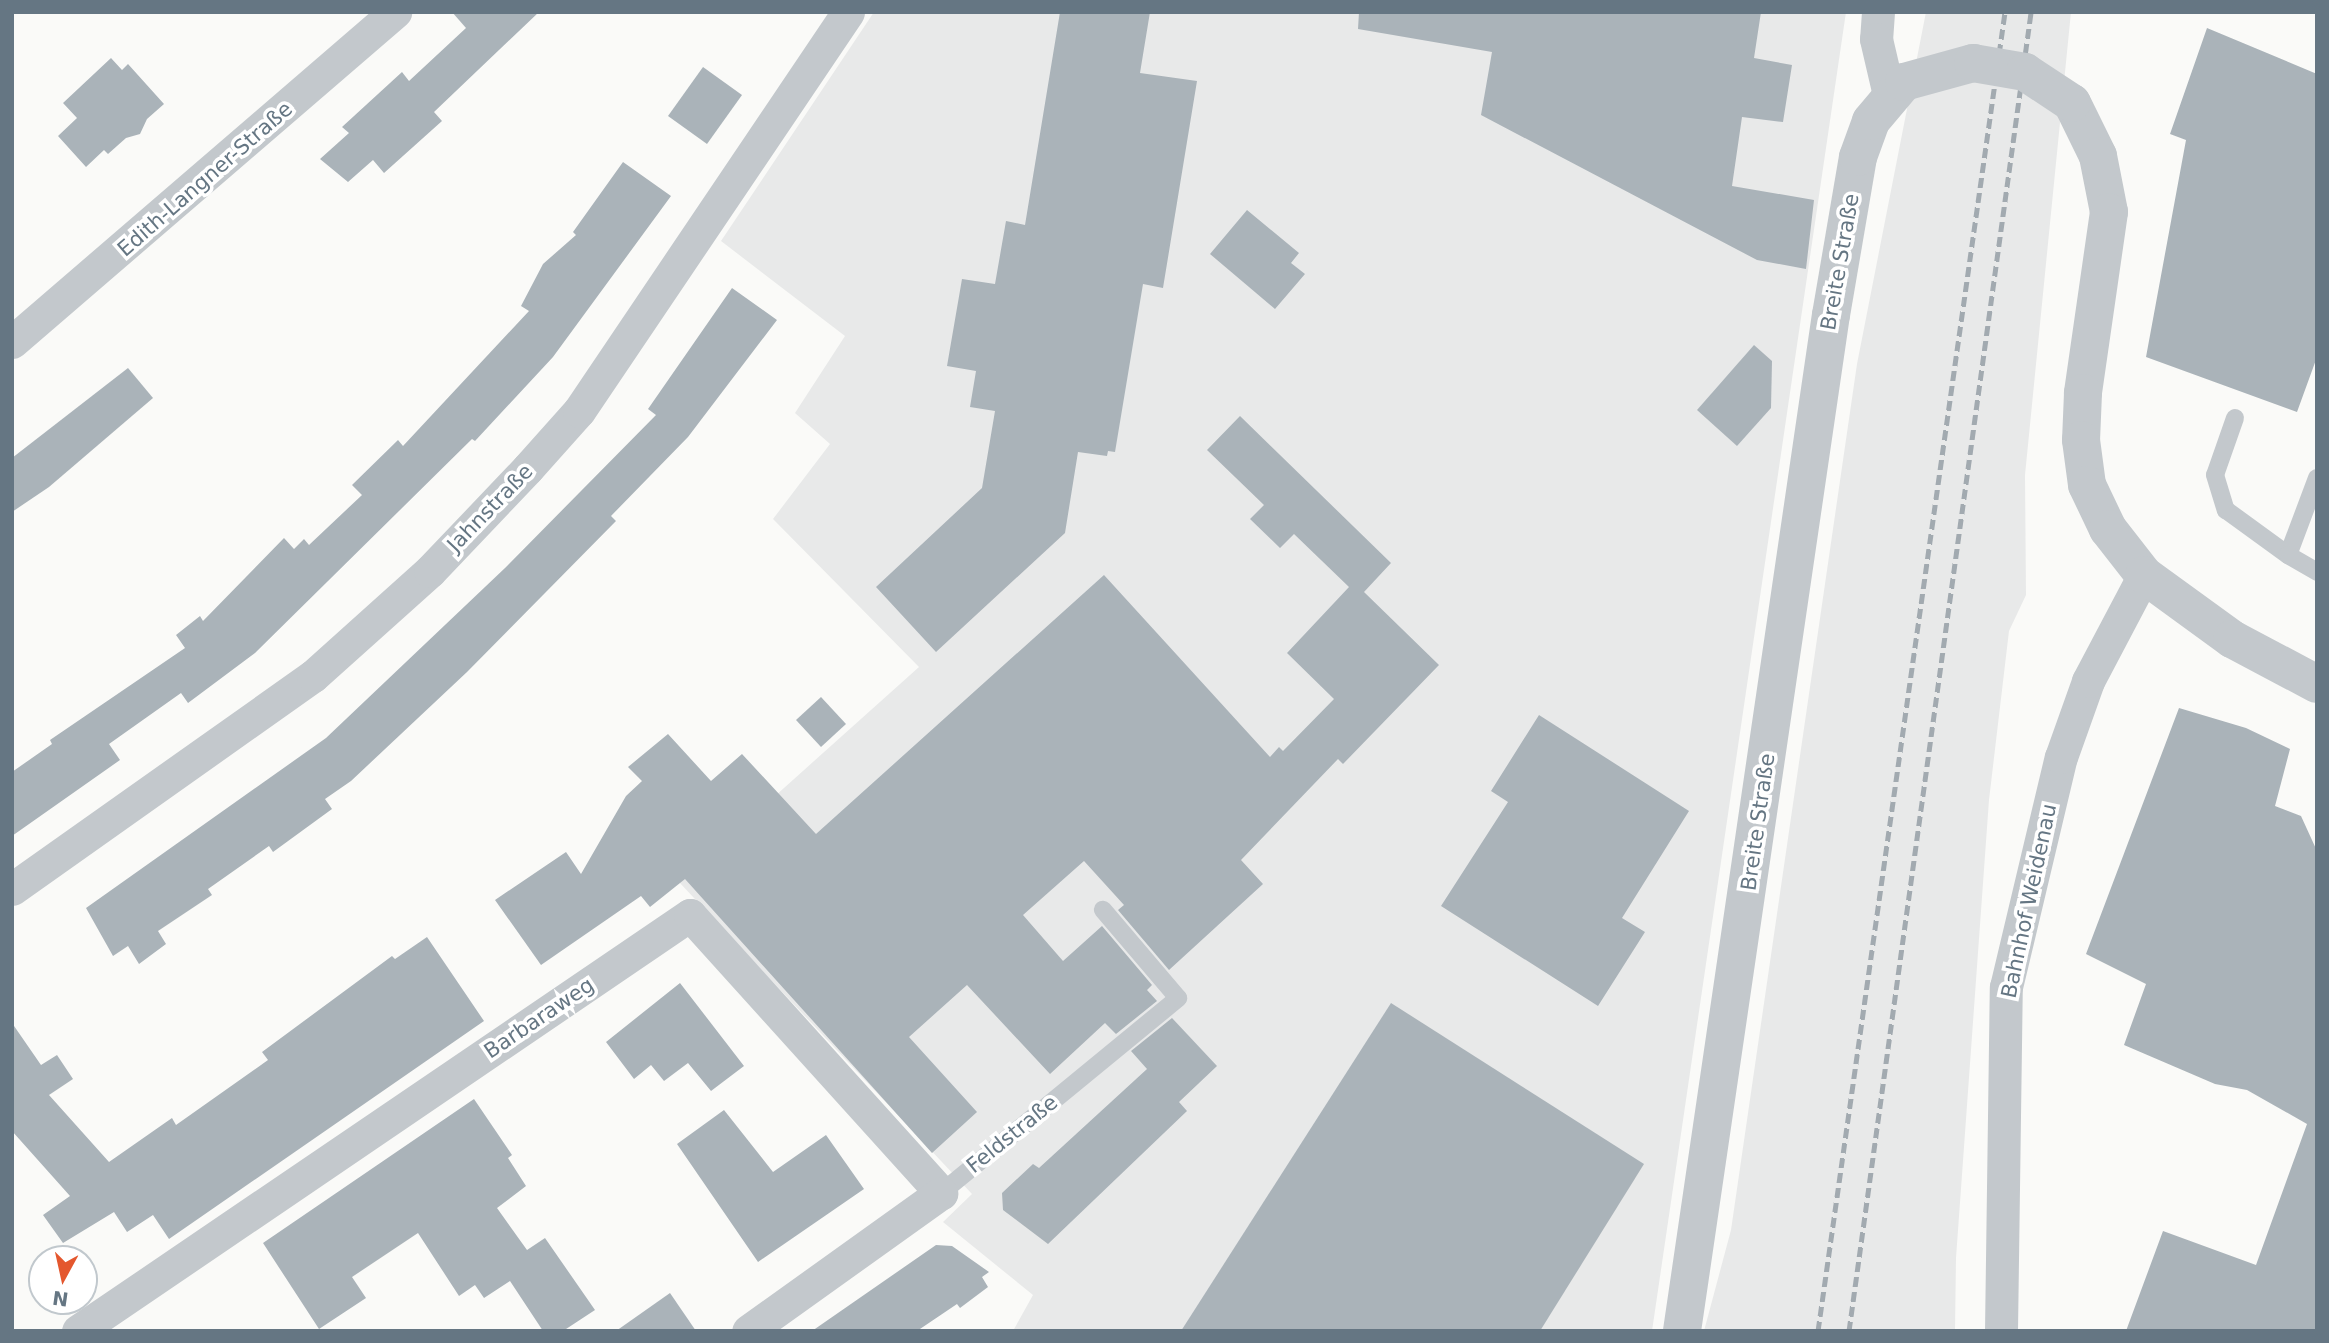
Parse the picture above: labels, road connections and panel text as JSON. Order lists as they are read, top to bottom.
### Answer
{
  "streets": {
    "street": [
      "Edith-Langner-Straße",
      "Breite Straße",
      "Jahnstraße",
      "Bahnhof Weidenau",
      "Barbaraweg",
      "Feldstraße"
    ]
  },
  "crossings": [
    ["Barbaraweg", "Feldstraße"]
  ],
  "north": "bottom"
}
